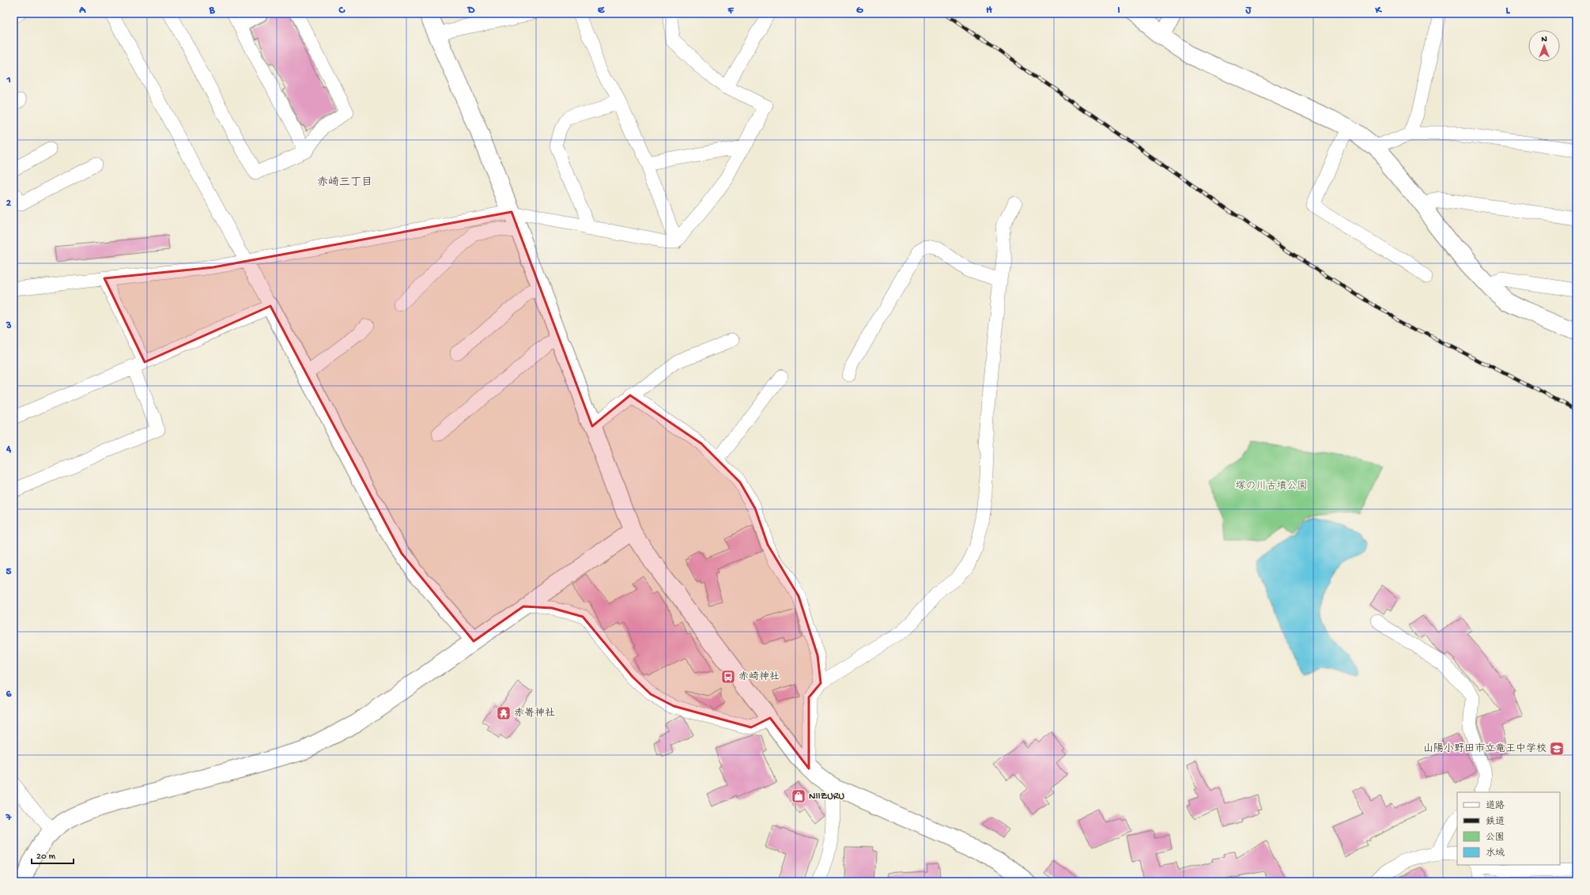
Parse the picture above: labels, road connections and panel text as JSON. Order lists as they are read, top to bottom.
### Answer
{
  "districts": ["赤崎三丁目"],
  "parks": ["塚の川古墳公園"],
  "places": {
    "bus stop": ["赤崎神社"],
    "temple": ["赤嵜神社"],
    "school or university": ["山陽小野田市立竜王中学校"],
    "shop": ["NIIZURU"]
  },
  "legend": [
    "道路",
    "鉄道",
    "公園",
    "水域"
  ],
  "scale_bar": "20 m",
  "north": "top",
  "grid": {
    "columns": [
      "A",
      "B",
      "C",
      "D",
      "E",
      "F",
      "G",
      "H",
      "I",
      "J",
      "K",
      "L"
    ],
    "rows": [
      "1",
      "2",
      "3",
      "4",
      "5",
      "6",
      "7"
    ]
  }
}
